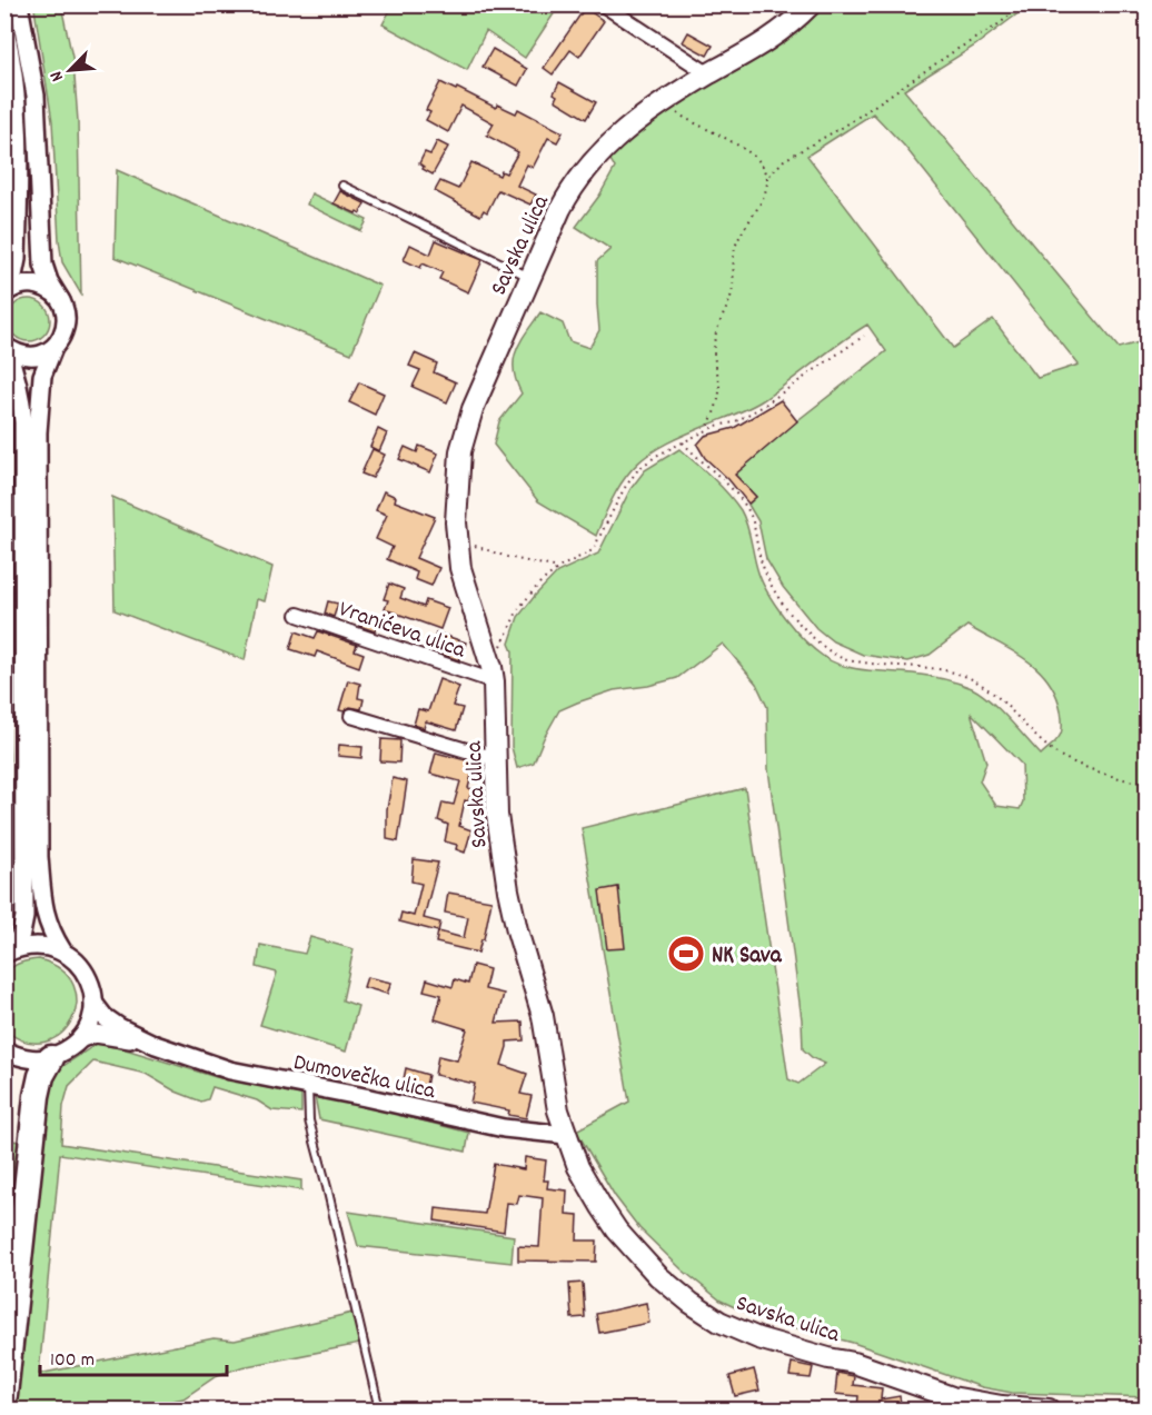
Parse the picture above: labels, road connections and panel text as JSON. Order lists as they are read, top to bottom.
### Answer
{
  "streets": {
    "main road": ["Savska ulica"],
    "street": ["Vranićeva ulica", "Dumovečka ulica"]
  },
  "crossings": [
    ["Savska ulica", "Vranićeva ulica"],
    ["Savska ulica", "Dumovečka ulica"]
  ],
  "places": {
    "sports": ["NK Sava"]
  },
  "scale_bar": "100 m",
  "north": "bottom left"
}
